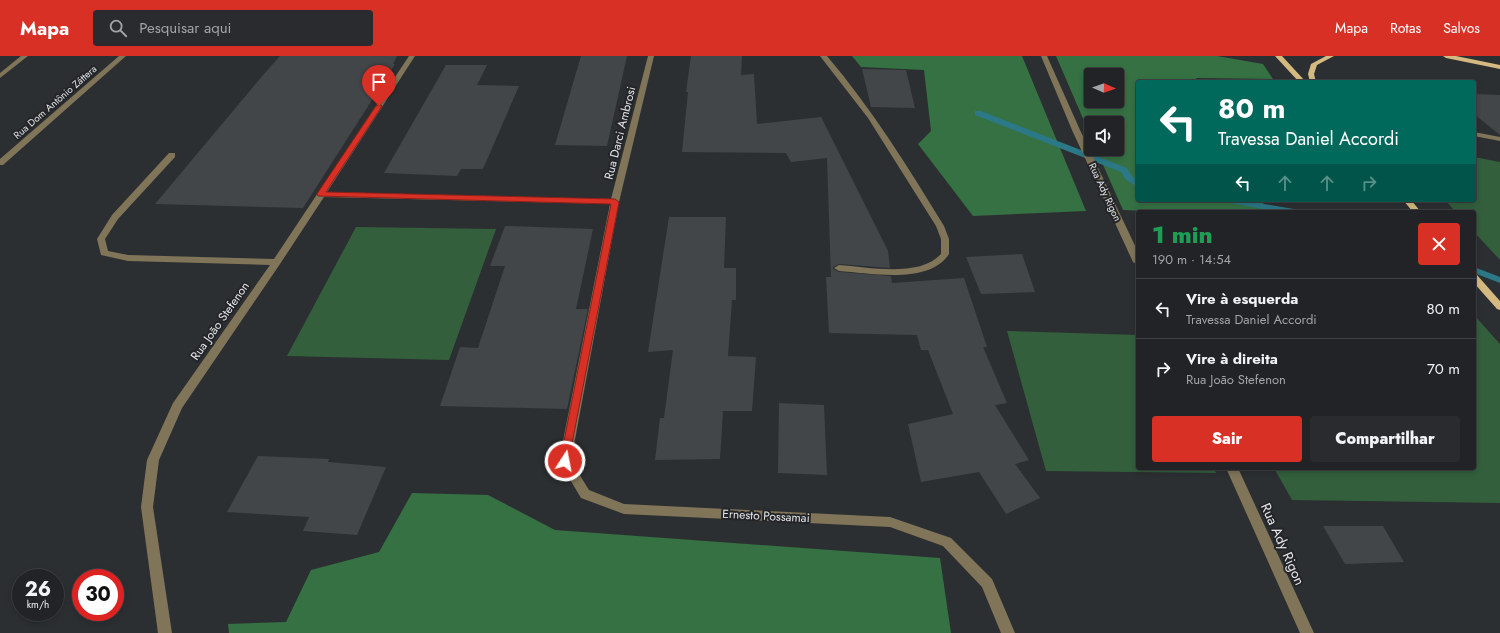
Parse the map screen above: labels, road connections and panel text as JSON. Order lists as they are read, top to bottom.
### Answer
{
  "streets": {
    "street": [
      "Rua Dom Antônio Záttera",
      "Rua Darci Ambrosi",
      "Rua Ady Rigon",
      "Rua João Stefenon",
      "Ernesto Possamai"
    ]
  },
  "crossings": [
    ["Rua Darci Ambrosi", "Ernesto Possamai"]
  ],
  "north": "right",
  "page": {
    "header": "Mapa",
    "search": "Pesquisar aqui",
    "nav": ["Mapa", "Rotas", "Salvos"],
    "turn": ["80 m", "Travessa Daniel Accordi"],
    "heading": ["1 min", "190 m · 14:54"],
    "list": [
      {
        "name": "Vire à esquerda",
        "note": "Travessa Daniel Accordi",
        "value": "80 m"
      },
      {
        "name": "Vire à direita",
        "note": "Rua João Stefenon",
        "value": "70 m"
      }
    ],
    "buttons": ["Sair", "Compartilhar"],
    "speed": "26 km/h",
    "limit": "30"
  }
}
